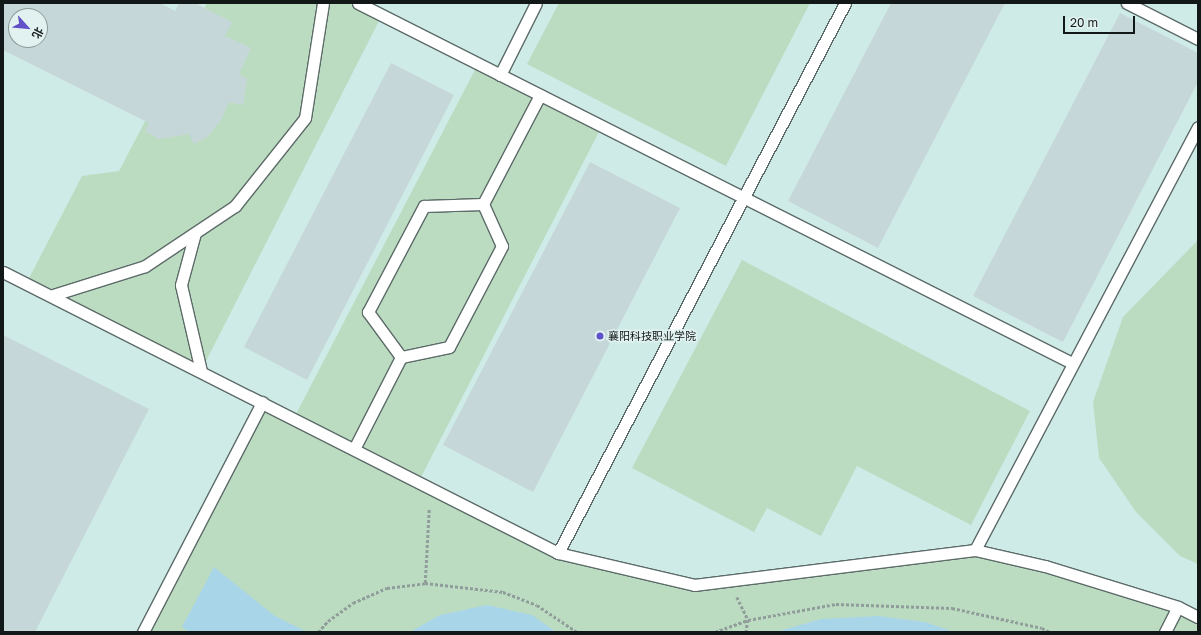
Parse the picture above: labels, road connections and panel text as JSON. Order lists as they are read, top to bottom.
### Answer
{
  "places": ["襄阳科技职业学院"],
  "scale_bar": "20 m",
  "north": "bottom right"
}
